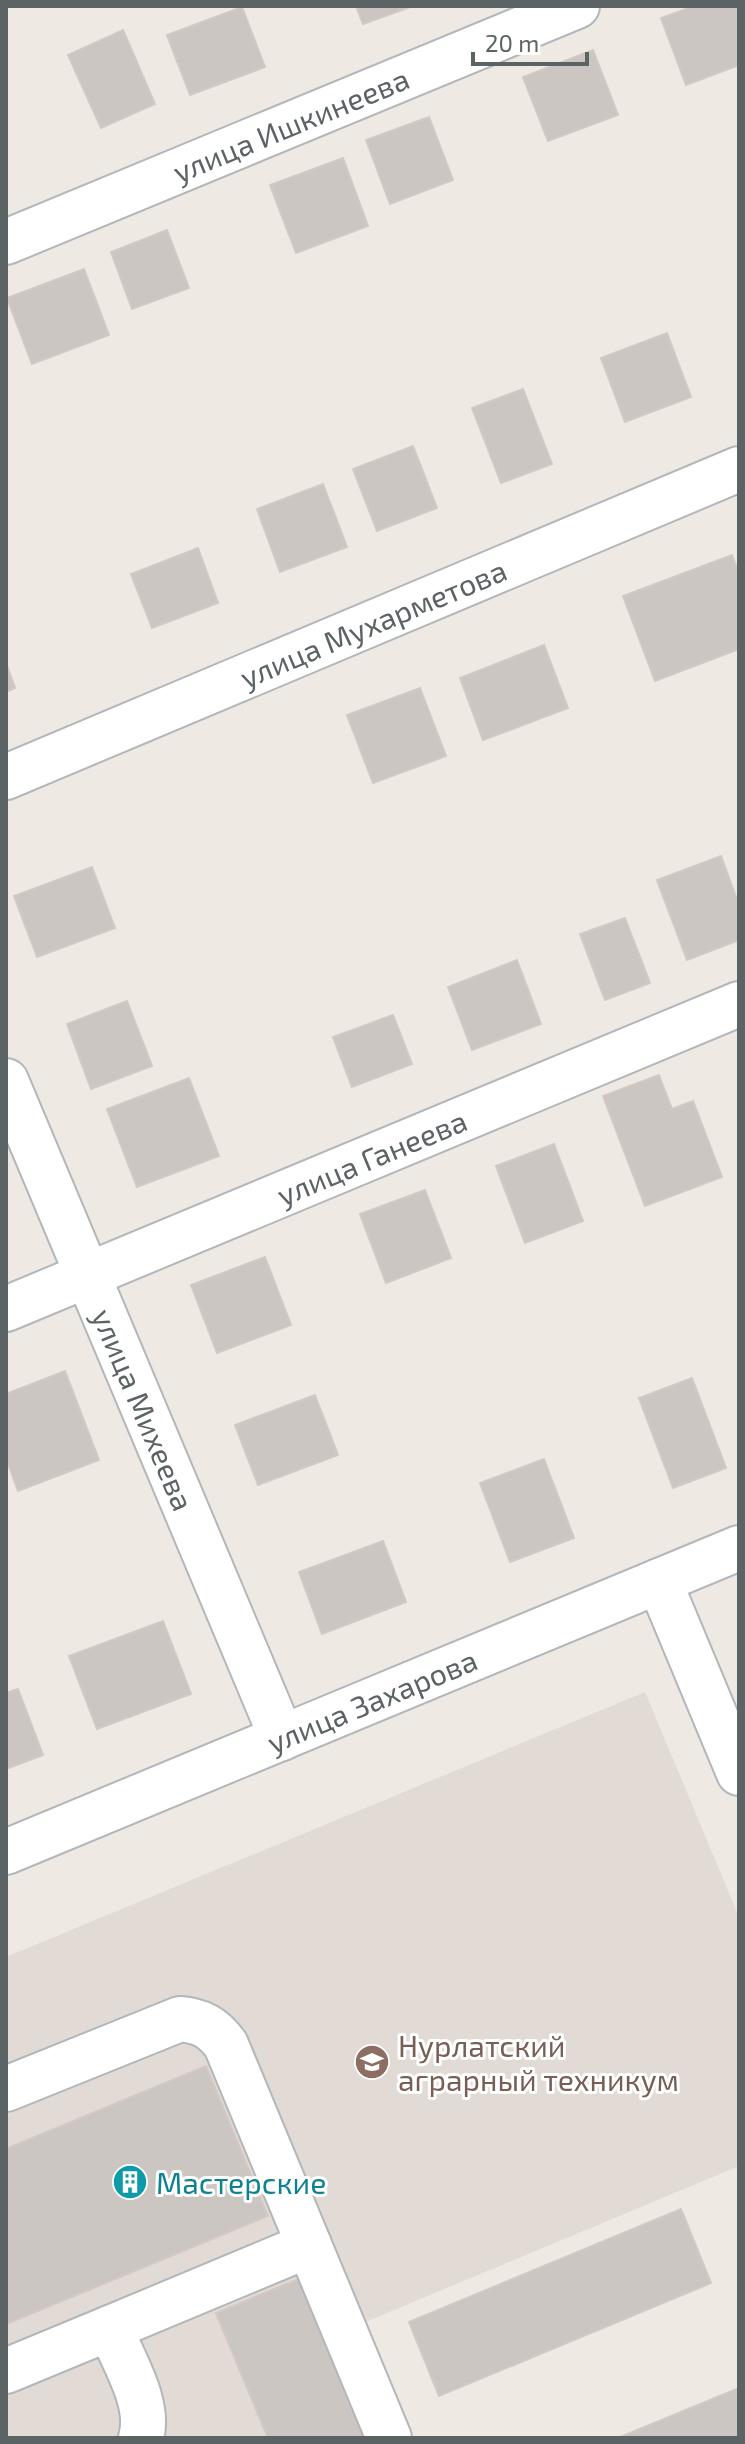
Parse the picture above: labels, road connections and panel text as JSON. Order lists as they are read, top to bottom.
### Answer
{
  "streets": {
    "street": [
      "улица Ишкинеева",
      "улица Мухарметова",
      "улица Ганеева",
      "улица Михеева",
      "улица Захарова"
    ]
  },
  "crossings": [
    ["улица Ганеева", "улица Михеева"],
    ["улица Михеева", "улица Захарова"]
  ],
  "places": {
    "school or university": ["Нурлатский аграрный техникум"],
    "building": ["Мастерские"]
  },
  "scale_bar": "20 m"
}
